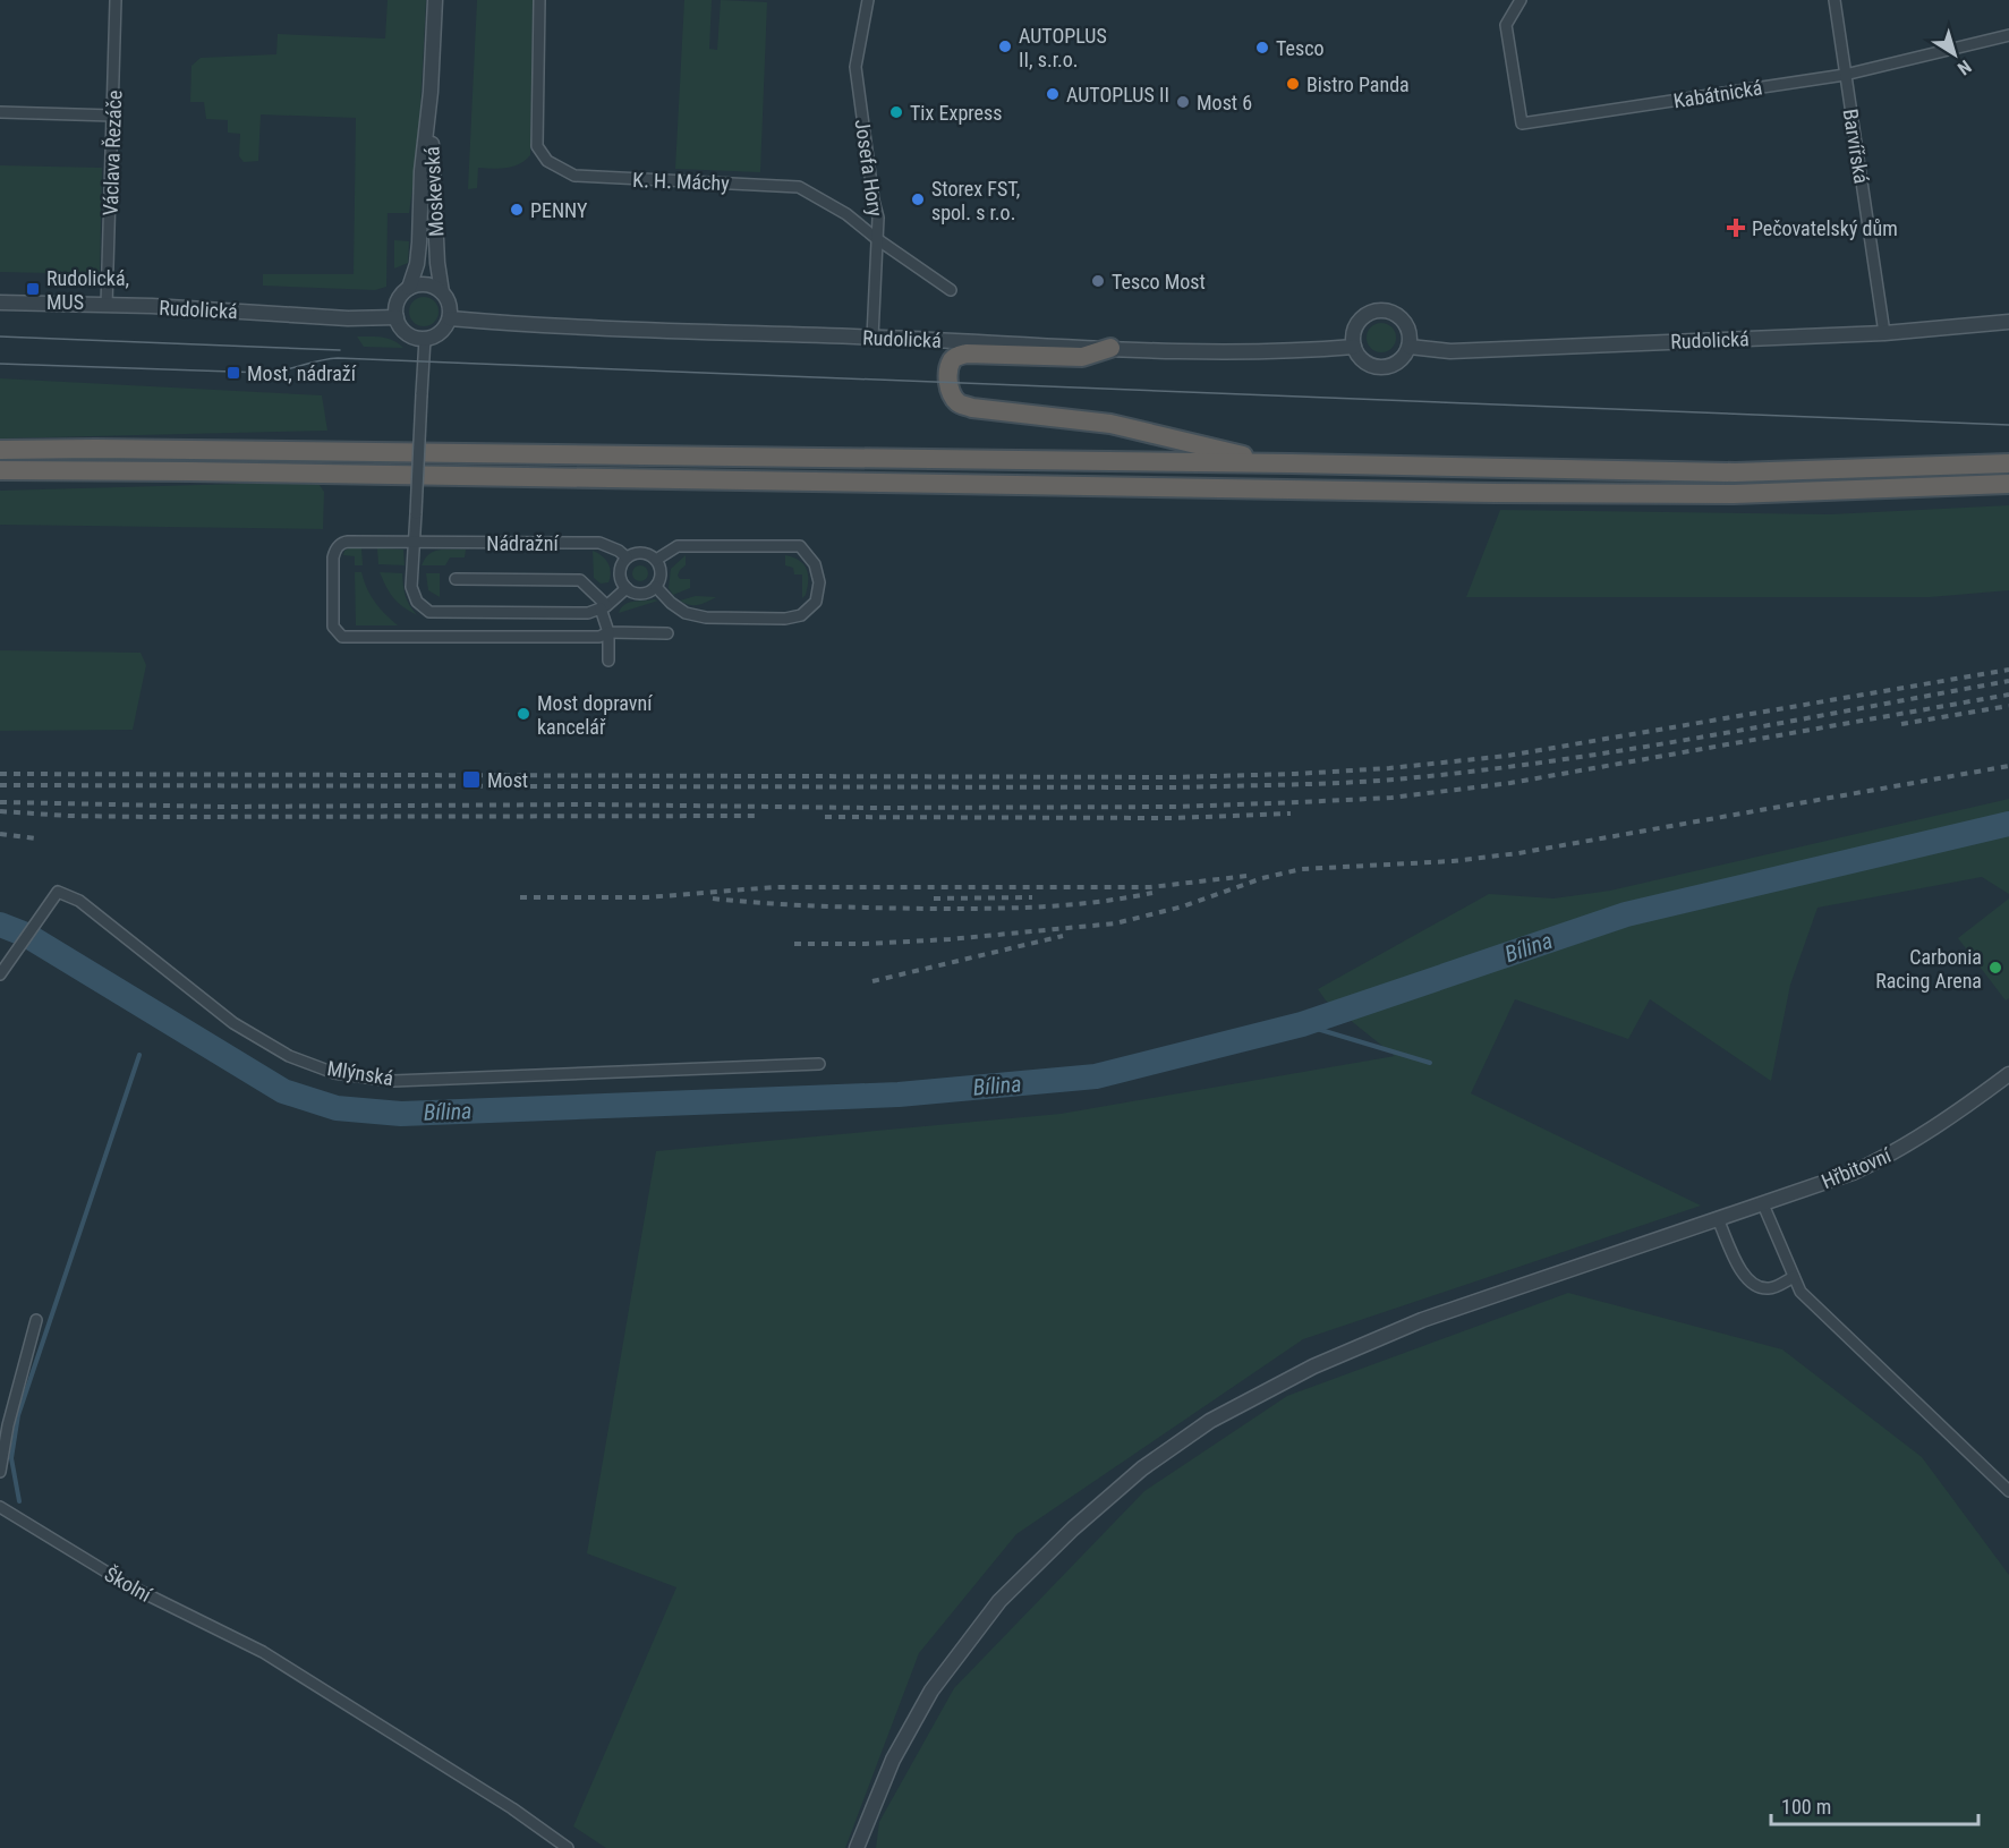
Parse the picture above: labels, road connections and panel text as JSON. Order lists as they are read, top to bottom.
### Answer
{
  "streets": {
    "street": [
      "Kabátnická",
      "Barvířská",
      "Václava Řezáče",
      "Josefa Hory",
      "K. H. Máchy",
      "Moskevská",
      "Rudolická",
      "Nádražní",
      "Mlýnská",
      "Hřbitovní",
      "Školní"
    ]
  },
  "crossings": [
    ["Kabátnická", "Barvířská"],
    ["Barvířská", "Rudolická"],
    ["Václava Řezáče", "Rudolická"],
    ["Josefa Hory", "K. H. Máchy"],
    ["Josefa Hory", "Rudolická"],
    ["Moskevská", "Rudolická"]
  ],
  "water": ["Bílina"],
  "places": {
    "other": [
      "AUTOPLUS II, s.r.o.",
      "Tesco",
      "Bistro Panda",
      "AUTOPLUS II",
      "Most 6",
      "Tix Express",
      "Storex FST, spol. s r.o.",
      "PENNY",
      "Tesco Most",
      "Most dopravní kancelář",
      "Carbonia Racing Arena"
    ],
    "health": ["Pečovatelský dům"],
    "transit": ["Rudolická, MUS", "Most, nádraží", "Most"]
  },
  "scale_bar": "100 m",
  "north": "bottom right"
}
